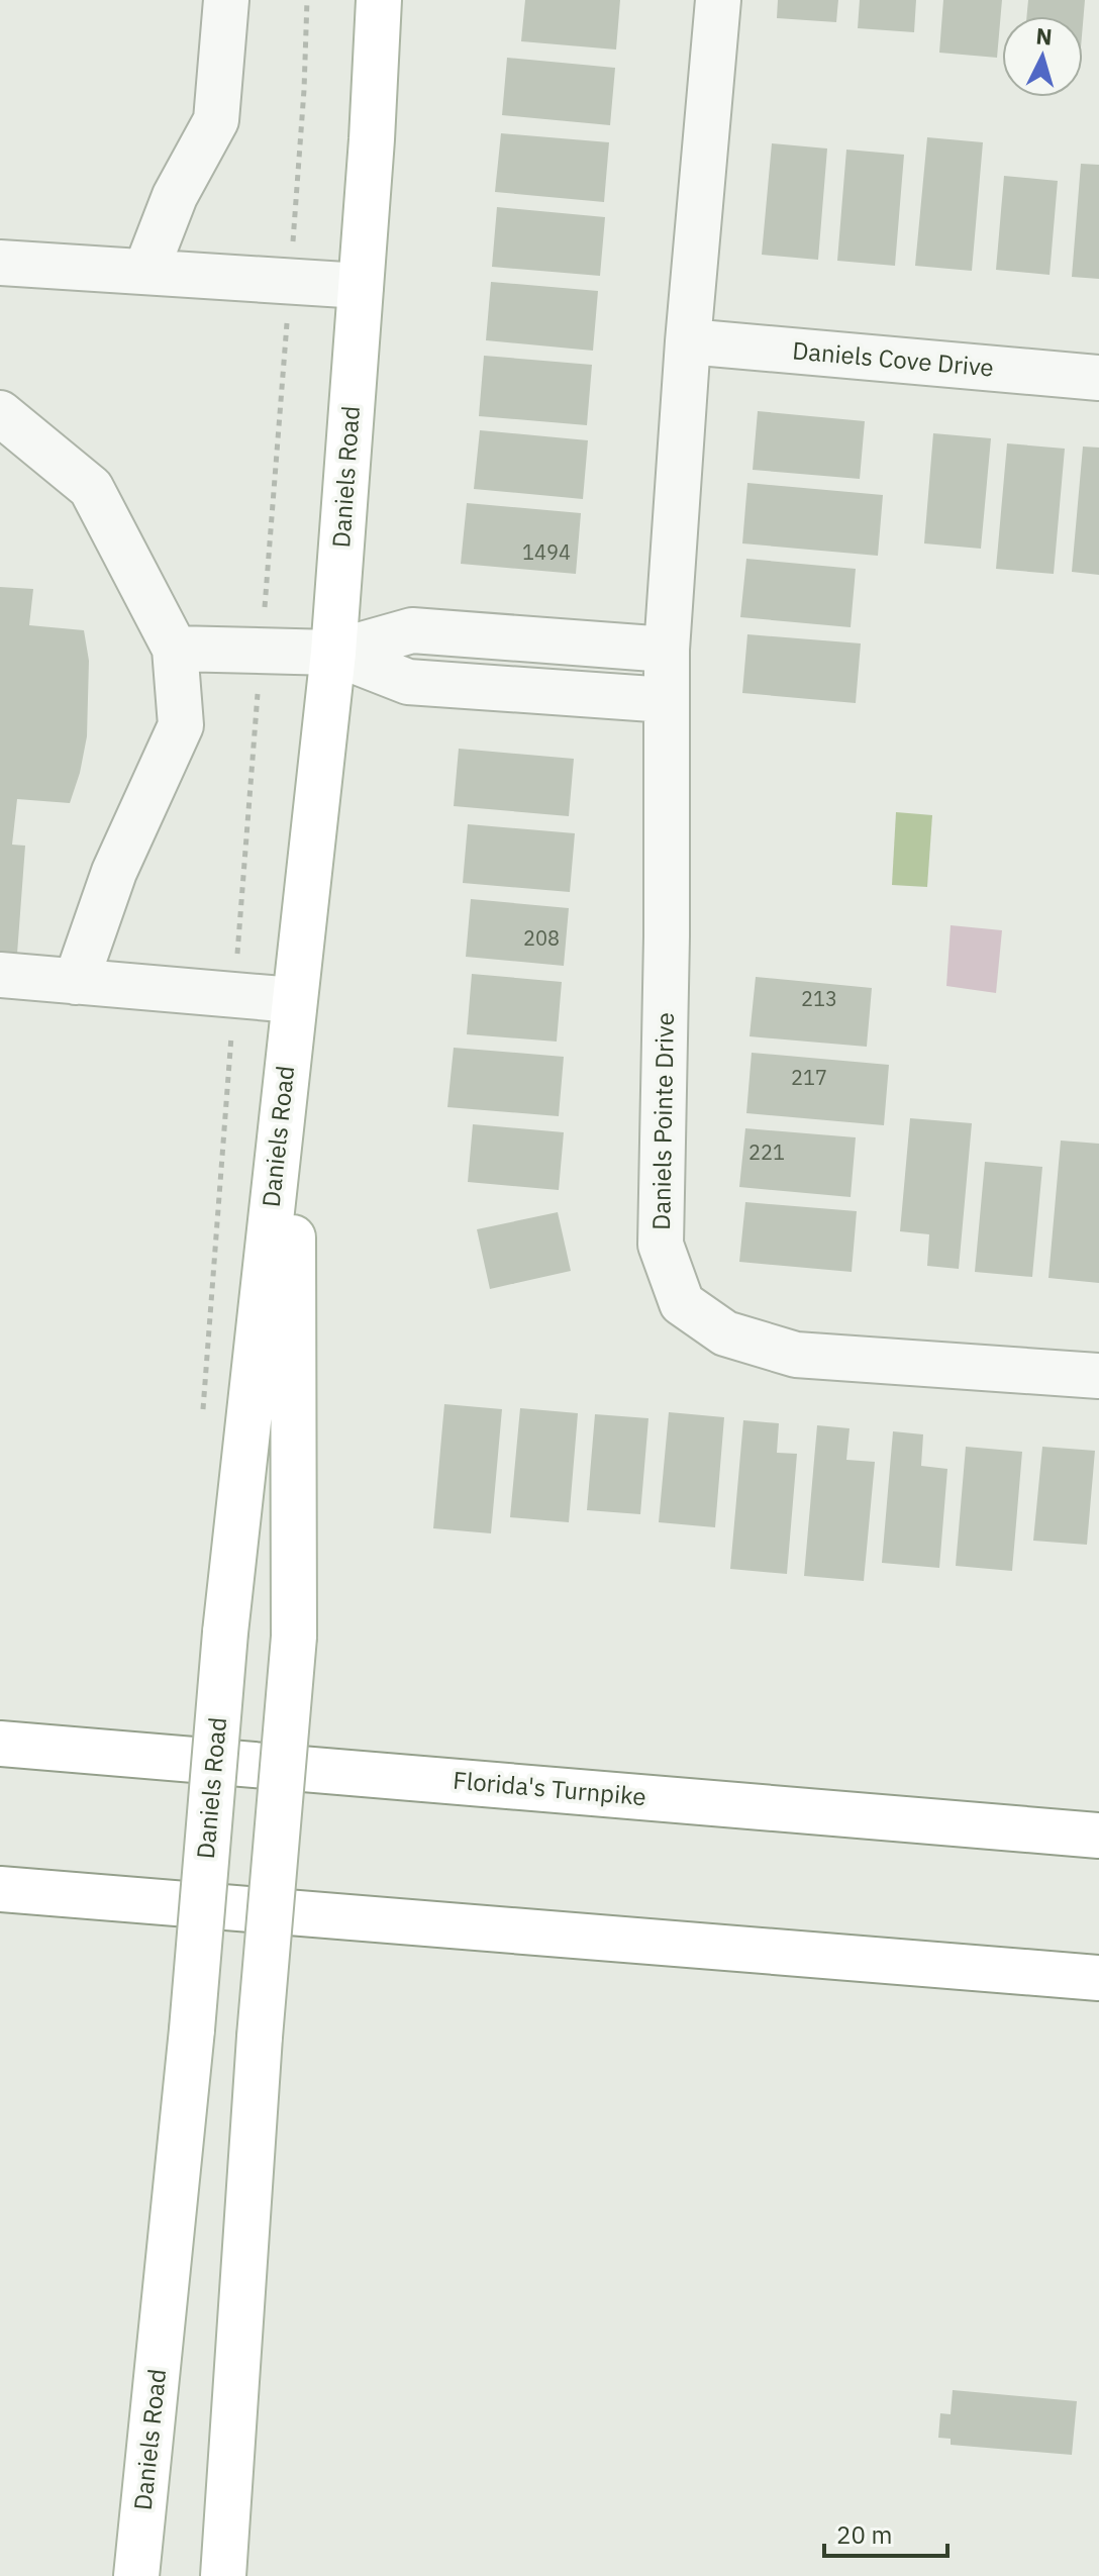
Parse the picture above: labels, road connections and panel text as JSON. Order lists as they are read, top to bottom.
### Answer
{
  "streets": {
    "main road": ["Daniels Road", "Florida's Turnpike"],
    "street": ["Daniels Cove Drive", "Daniels Pointe Drive"]
  },
  "house_numbers": [
    "1494",
    "208",
    "213",
    "217",
    "221"
  ],
  "scale_bar": "20 m",
  "north": "top"
}
